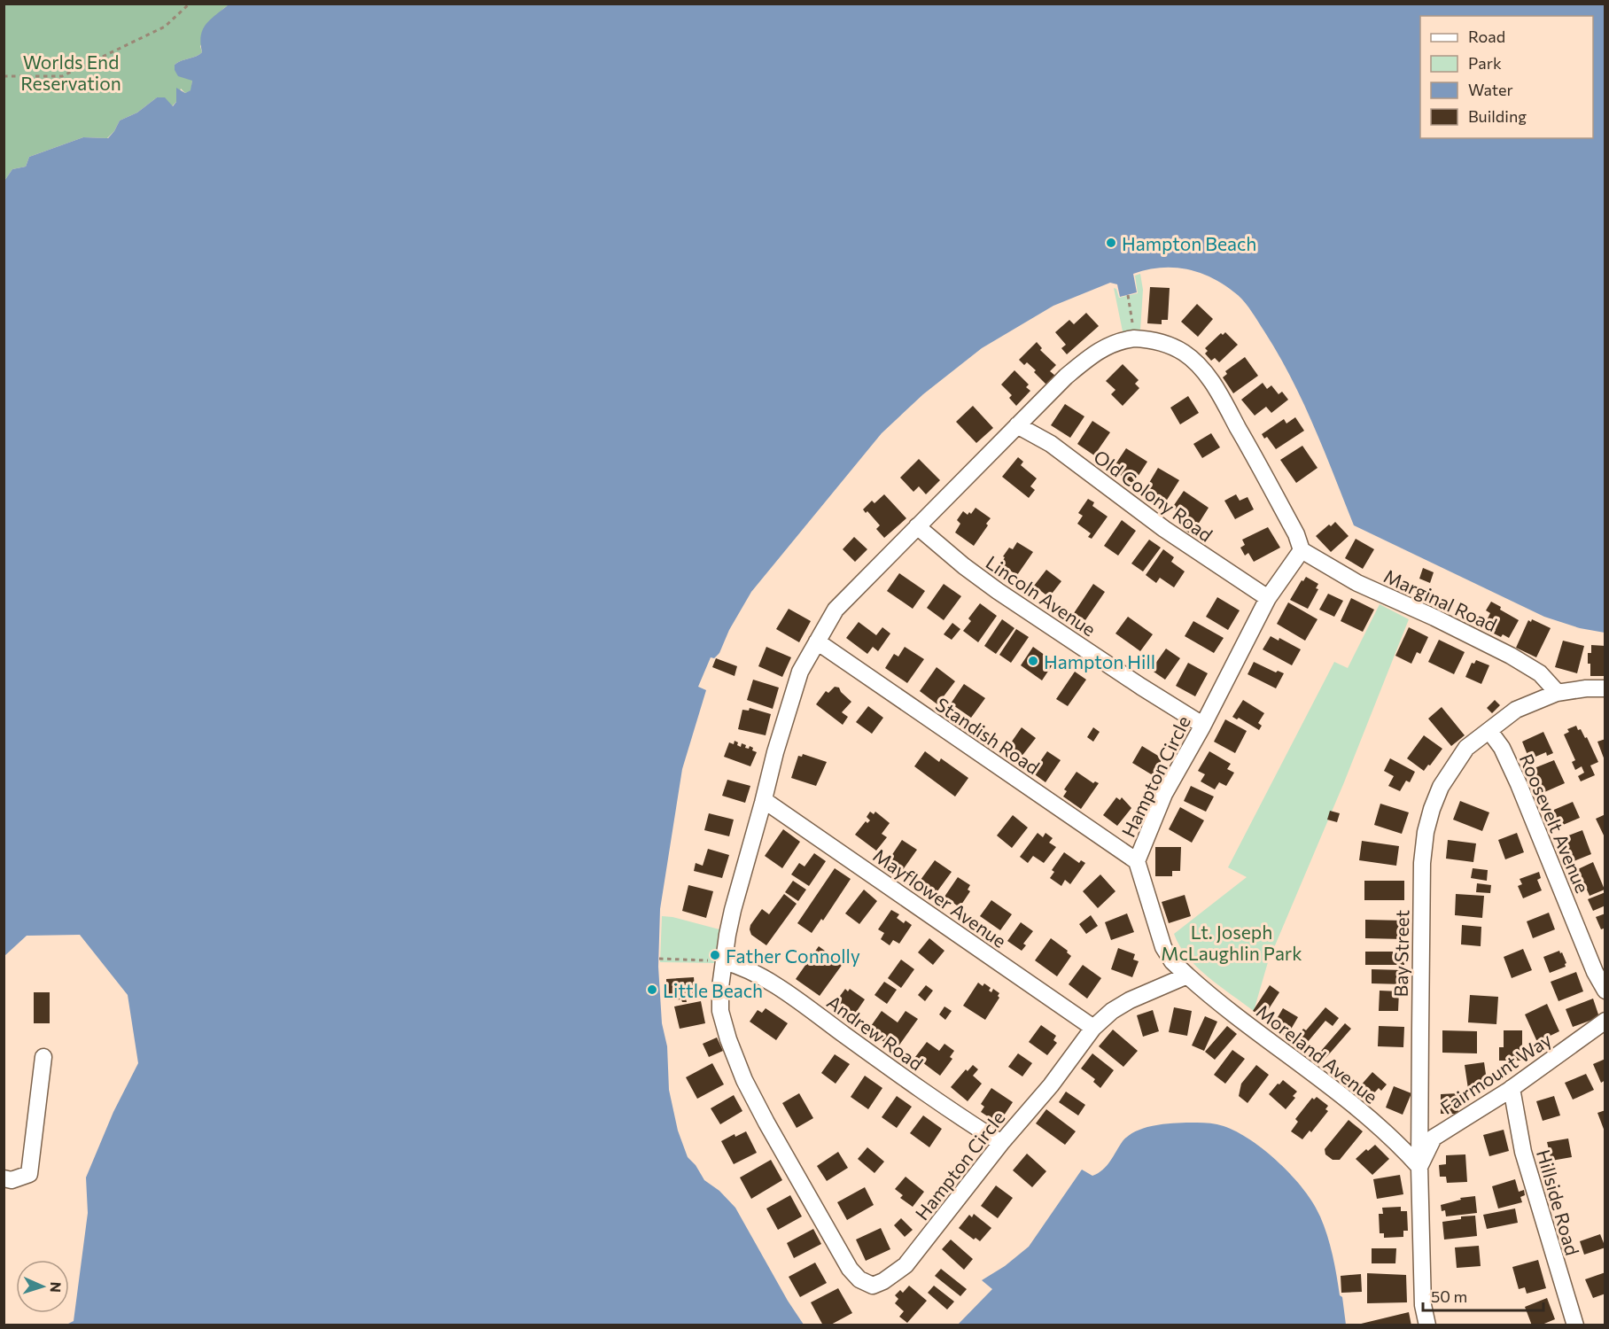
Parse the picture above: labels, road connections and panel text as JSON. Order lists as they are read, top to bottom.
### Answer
{
  "streets": {
    "street": [
      "Old Colony Road",
      "Lincoln Avenue",
      "Marginal Road",
      "Standish Road",
      "Hampton Circle",
      "Roosevelt Avenue",
      "Mayflower Avenue",
      "Bay Street",
      "Andrew Road",
      "Moreland Avenue",
      "Fairmount Way",
      "Hillside Road"
    ]
  },
  "crossings": [
    ["Old Colony Road", "Hampton Circle"],
    ["Lincoln Avenue", "Hampton Circle"],
    ["Marginal Road", "Hampton Circle"],
    ["Marginal Road", "Bay Street"],
    ["Standish Road", "Hampton Circle"],
    ["Hampton Circle", "Mayflower Avenue"],
    ["Hampton Circle", "Andrew Road"],
    ["Hampton Circle", "Moreland Avenue"],
    ["Roosevelt Avenue", "Bay Street"],
    ["Bay Street", "Moreland Avenue"],
    ["Bay Street", "Fairmount Way"],
    ["Moreland Avenue", "Fairmount Way"],
    ["Fairmount Way", "Hillside Road"]
  ],
  "parks": ["Worlds End Reservation", "Lt. Joseph McLaughlin Park"],
  "places": [
    "Hampton Beach",
    "Hampton Hill",
    "Father Connolly",
    "Little Beach"
  ],
  "legend": [
    "Road",
    "Park",
    "Water",
    "Building"
  ],
  "scale_bar": "50 m",
  "north": "right"
}
